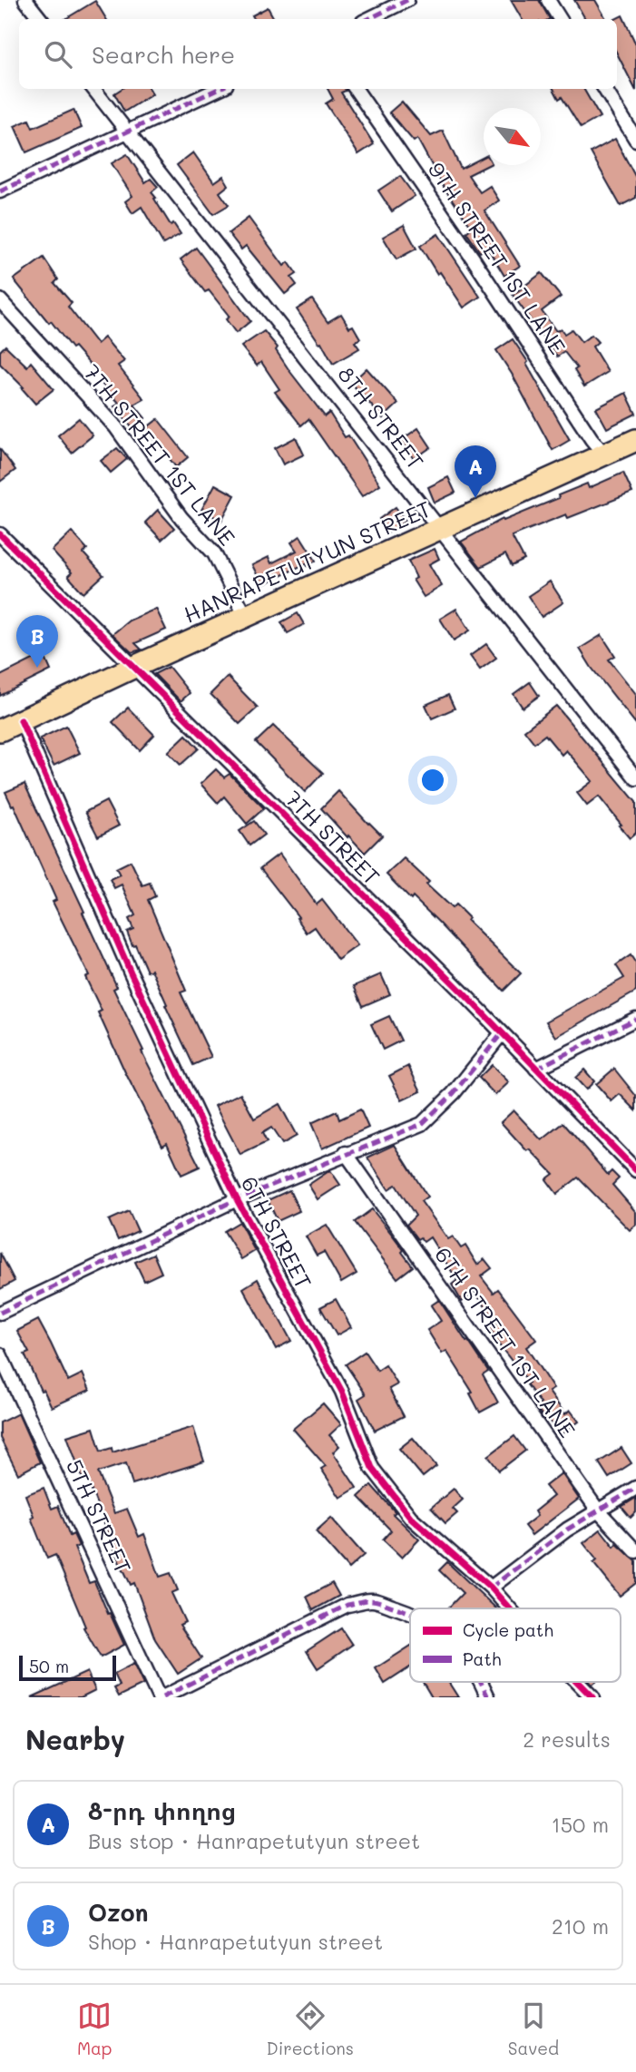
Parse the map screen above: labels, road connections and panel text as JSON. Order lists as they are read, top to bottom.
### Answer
{
  "streets": {
    "main road": ["HANRAPETUTYUN STREET"],
    "street": [
      "9TH STREET 1ST LANE",
      "8TH STREET",
      "7TH STREET 1ST LANE",
      "7TH STREET",
      "6TH STREET",
      "6TH STREET 1ST LANE",
      "5TH STREET"
    ]
  },
  "crossings": [
    ["9TH STREET 1ST LANE", "HANRAPETUTYUN STREET"],
    ["8TH STREET", "HANRAPETUTYUN STREET"],
    ["7TH STREET 1ST LANE", "HANRAPETUTYUN STREET"],
    ["HANRAPETUTYUN STREET", "7TH STREET"],
    ["HANRAPETUTYUN STREET", "6TH STREET"]
  ],
  "legend": ["Cycle path", "Path"],
  "scale_bar": "50 m",
  "north": "bottom right",
  "page": {
    "search": "Search here",
    "pins": ["A", "B"],
    "scale": "50 m",
    "heading": ["Nearby", "2 results"],
    "list": [
      {
        "mark": "A",
        "name": "8-րդ փողոց",
        "note": "Bus stop · Hanrapetutyun street",
        "value": "150 m"
      },
      {
        "mark": "B",
        "name": "Ozon",
        "note": "Shop · Hanrapetutyun street",
        "value": "210 m"
      }
    ],
    "nav": ["Map", "Directions", "Saved"]
  }
}
